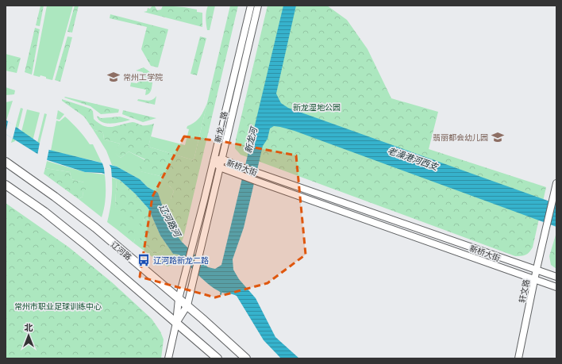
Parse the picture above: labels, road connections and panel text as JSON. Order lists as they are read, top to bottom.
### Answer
{
  "streets": {
    "main road": ["辽河路"],
    "street": ["新龙二路", "新桥大街", "轩文路"]
  },
  "crossings": [
    ["新龙二路", "新桥大街"],
    ["新龙二路", "辽河路"],
    ["新桥大街", "轩文路"]
  ],
  "water": ["新龙河", "老澡港河西支", "辽河路河"],
  "parks": ["新龙湿地公园", "常州市职业足球训练中心"],
  "places": {
    "school or university": ["常州工学院", "翡丽都会幼儿园"],
    "bus stop": ["辽河路新龙二路"]
  },
  "north": "top"
}
